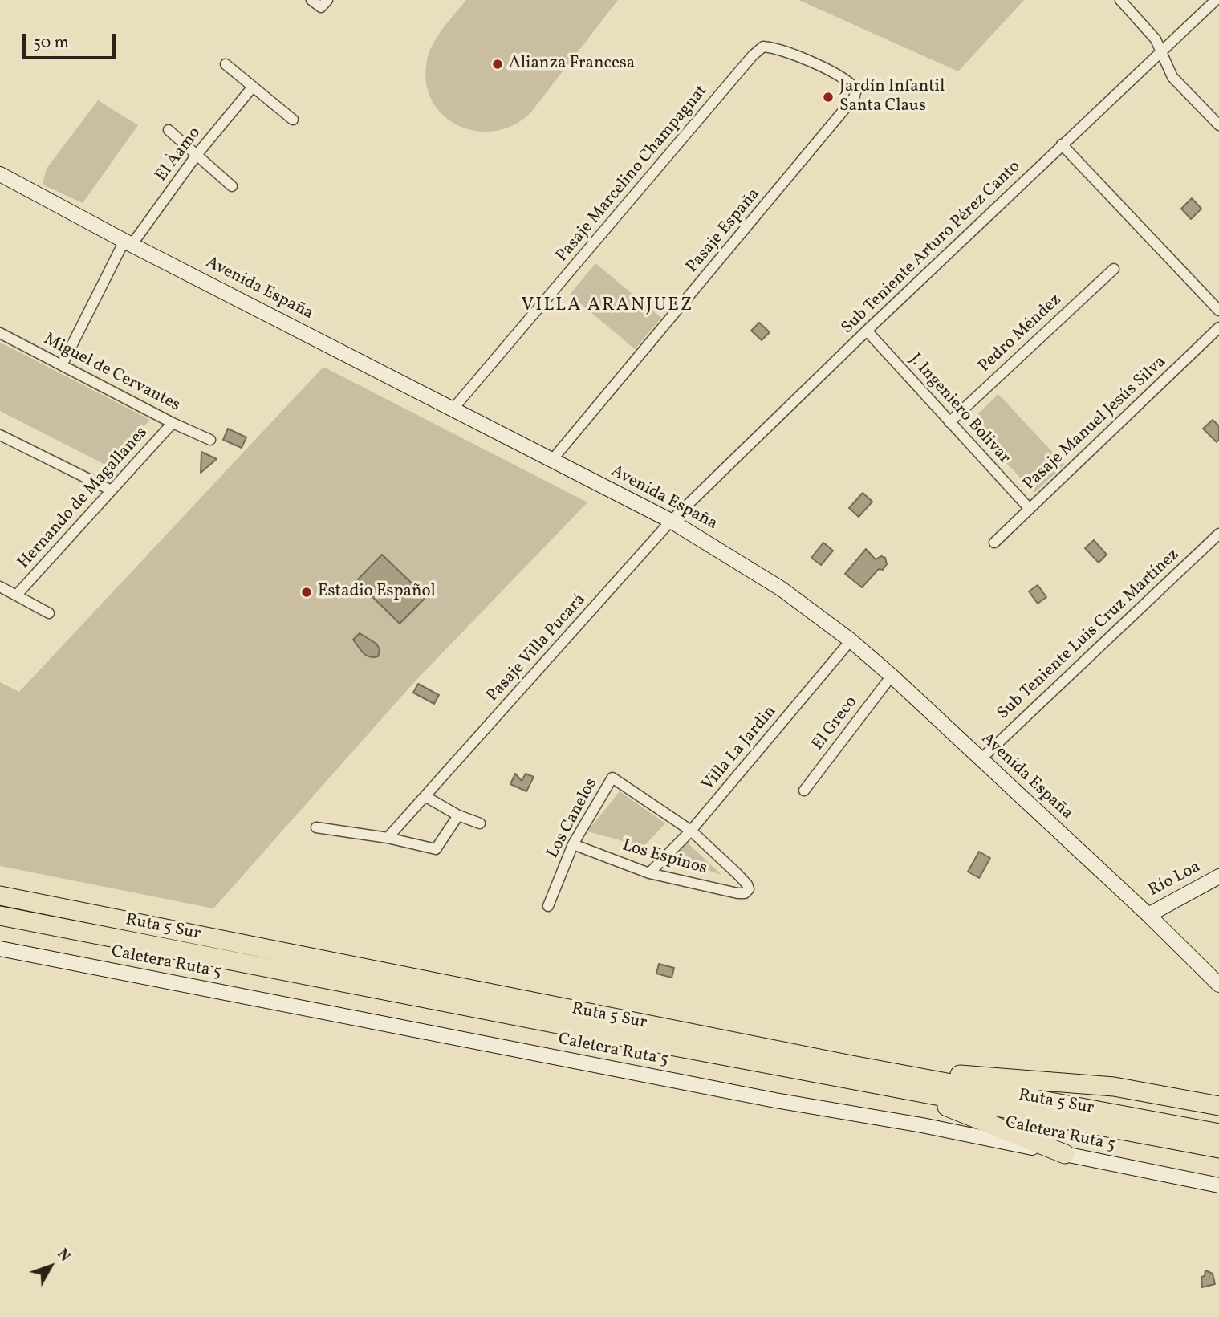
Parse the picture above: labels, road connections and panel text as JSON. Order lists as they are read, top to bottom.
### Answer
{
  "streets": {
    "highway": ["Ruta 5 Sur"],
    "main road": ["Avenida España", "Río Loa", "Caletera Ruta 5"],
    "street": [
      "El Àamo",
      "Pasaje Marcelino Champagnat",
      "Pasaje España",
      "Sub Teniente Arturo Pérez Canto",
      "Pedro Méndez",
      "Miguel de Cervantes",
      "J. Ingeniero Bolivar",
      "Pasaje Manuel Jesús Silva",
      "Hernando de Magallanes",
      "Sub Teniente Luis Cruz Martínez",
      "Pasaje Villa Pucará",
      "El Greco",
      "Villa La Jardin",
      "Los Canelos",
      "Los Espinos"
    ]
  },
  "crossings": [
    ["El Àamo", "Avenida España"],
    ["El Àamo", "Miguel de Cervantes"],
    ["Pasaje Marcelino Champagnat", "Pasaje España"],
    ["Pasaje Marcelino Champagnat", "Avenida España"],
    ["Pasaje España", "Avenida España"],
    ["Sub Teniente Arturo Pérez Canto", "Avenida España"],
    ["Sub Teniente Arturo Pérez Canto", "J. Ingeniero Bolivar"],
    ["Sub Teniente Arturo Pérez Canto", "Pasaje Villa Pucará"],
    ["Avenida España", "Sub Teniente Luis Cruz Martínez"],
    ["Avenida España", "Pasaje Villa Pucará"],
    ["Avenida España", "El Greco"],
    ["Avenida España", "Villa La Jardin"],
    ["Avenida España", "Río Loa"],
    ["Pedro Méndez", "J. Ingeniero Bolivar"],
    ["Miguel de Cervantes", "Hernando de Magallanes"],
    ["J. Ingeniero Bolivar", "Pasaje Manuel Jesús Silva"],
    ["Villa La Jardin", "Los Canelos"],
    ["Villa La Jardin", "Los Espinos"],
    ["Los Canelos", "Los Espinos"]
  ],
  "districts": ["VILLA ARANJUEZ"],
  "places": ["Alianza Francesa", "Jardín Infantil Santa Claus", "Estadio Español"],
  "scale_bar": "50 m",
  "north": "top right"
}
